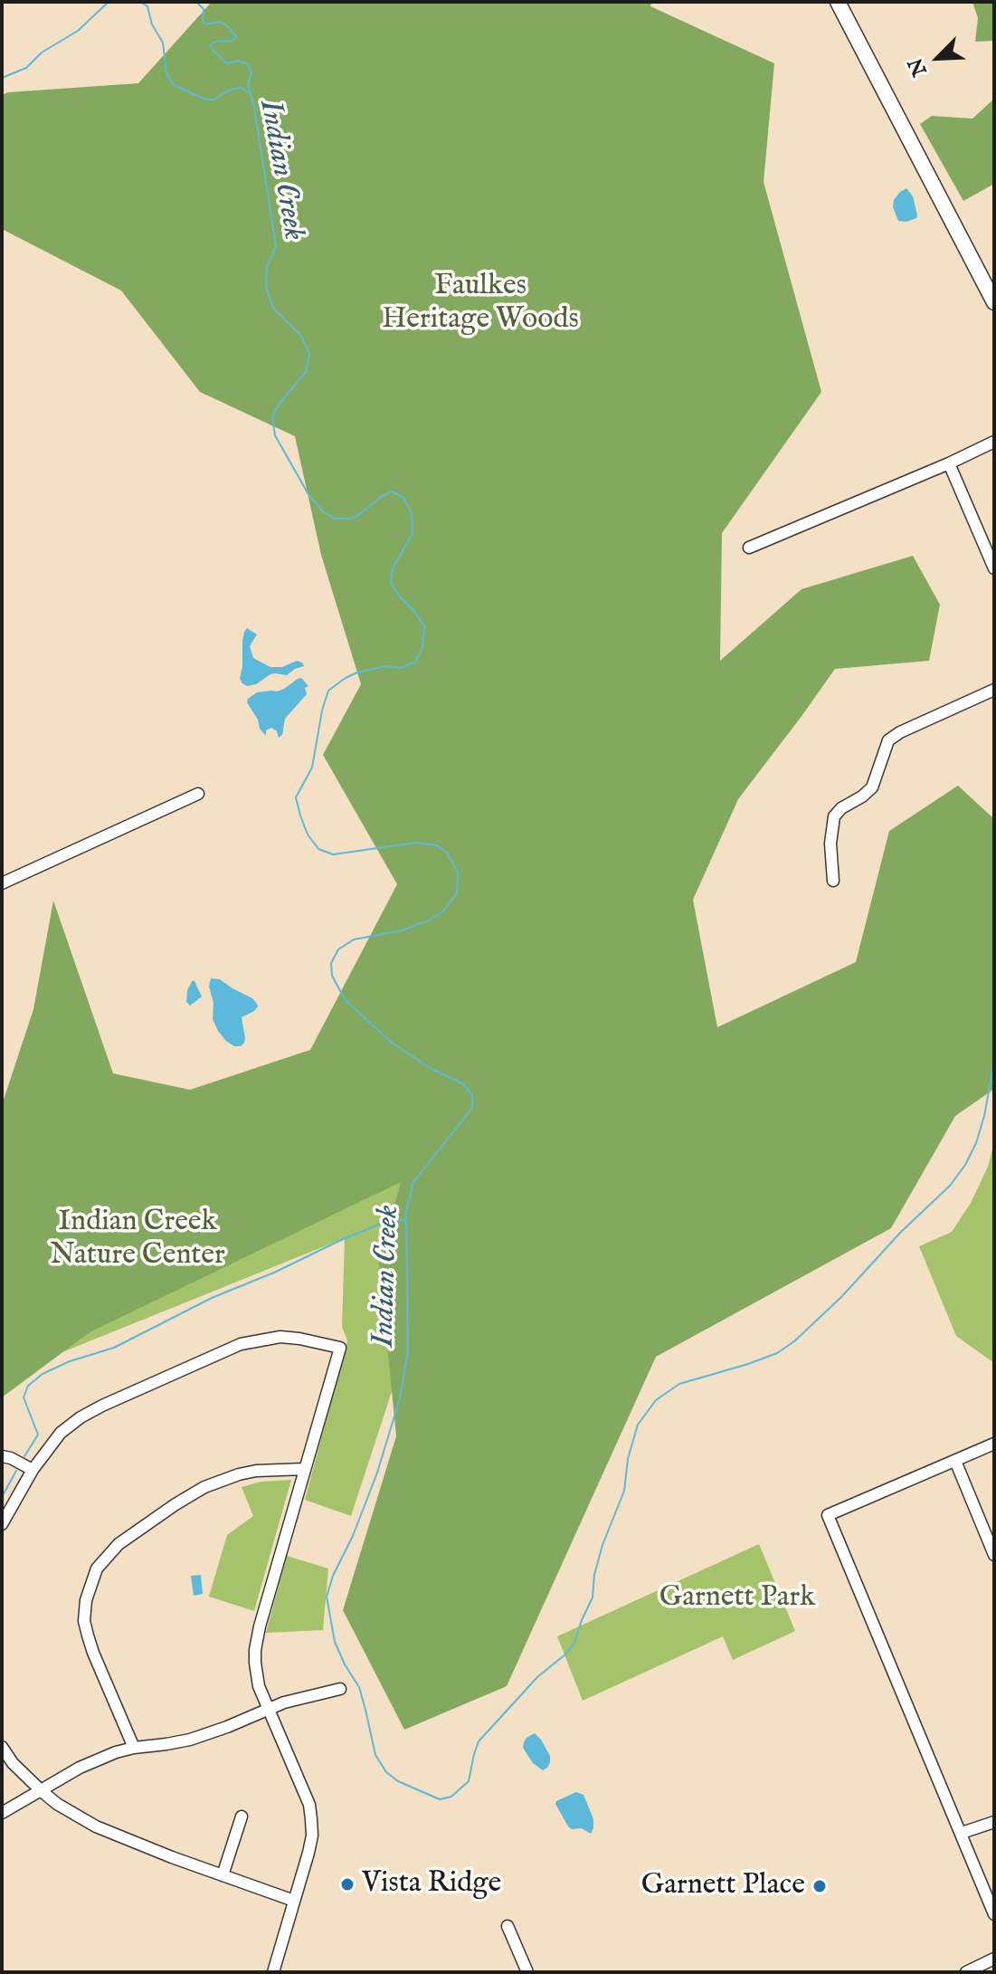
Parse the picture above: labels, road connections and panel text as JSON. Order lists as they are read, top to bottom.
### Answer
{
  "water": ["Indian Creek"],
  "parks": ["Faulkes Heritage Woods", "Indian Creek Nature Center", "Garnett Park"],
  "places": ["Vista Ridge", "Garnett Place"],
  "north": "bottom left"
}
